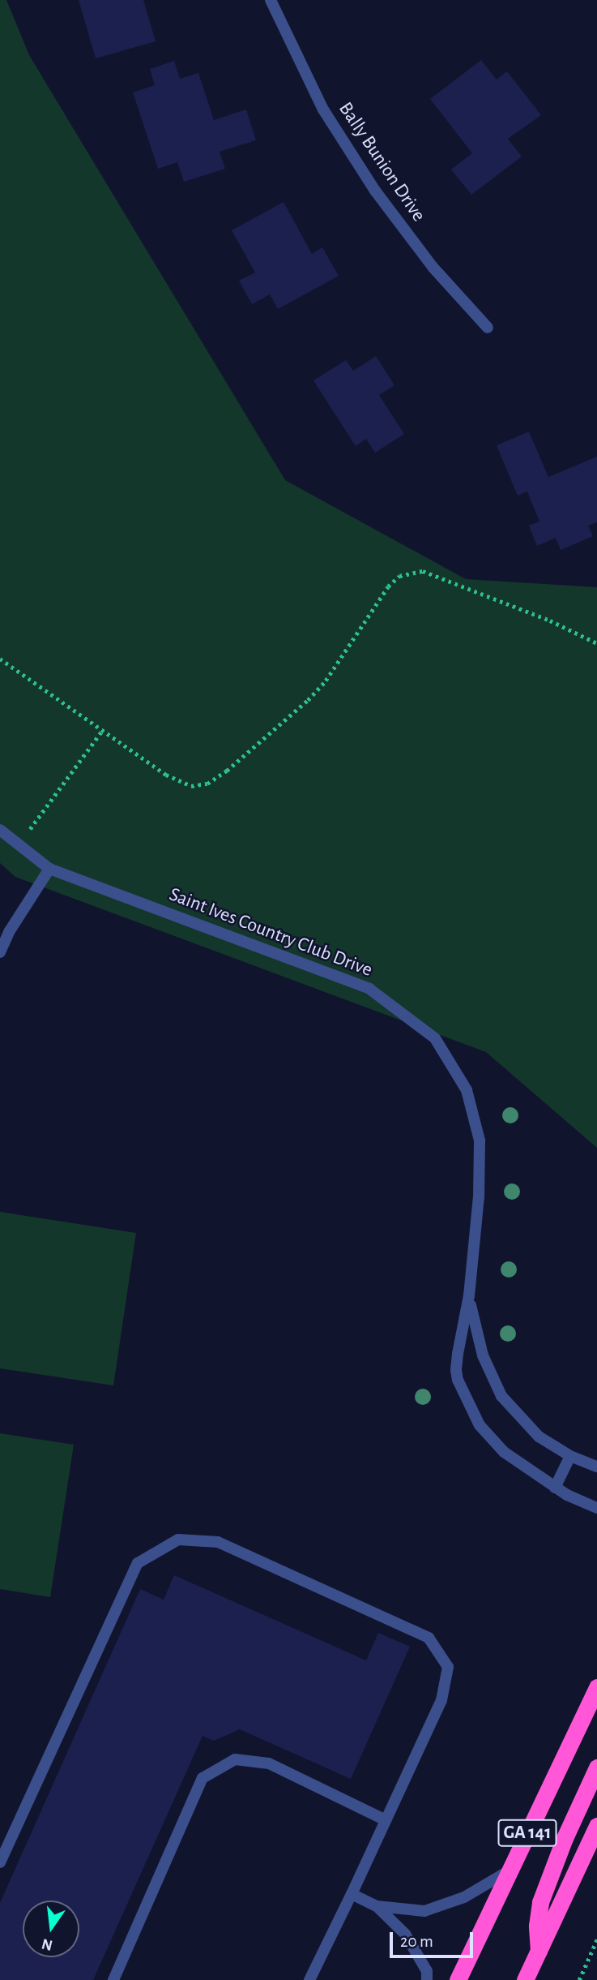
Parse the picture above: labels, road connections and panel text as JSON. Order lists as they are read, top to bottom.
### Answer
{
  "streets": {
    "highway": ["GA 141"],
    "street": ["Bally Bunion Drive", "Saint Ives Country Club Drive"]
  },
  "scale_bar": "20 m",
  "north": "bottom"
}
